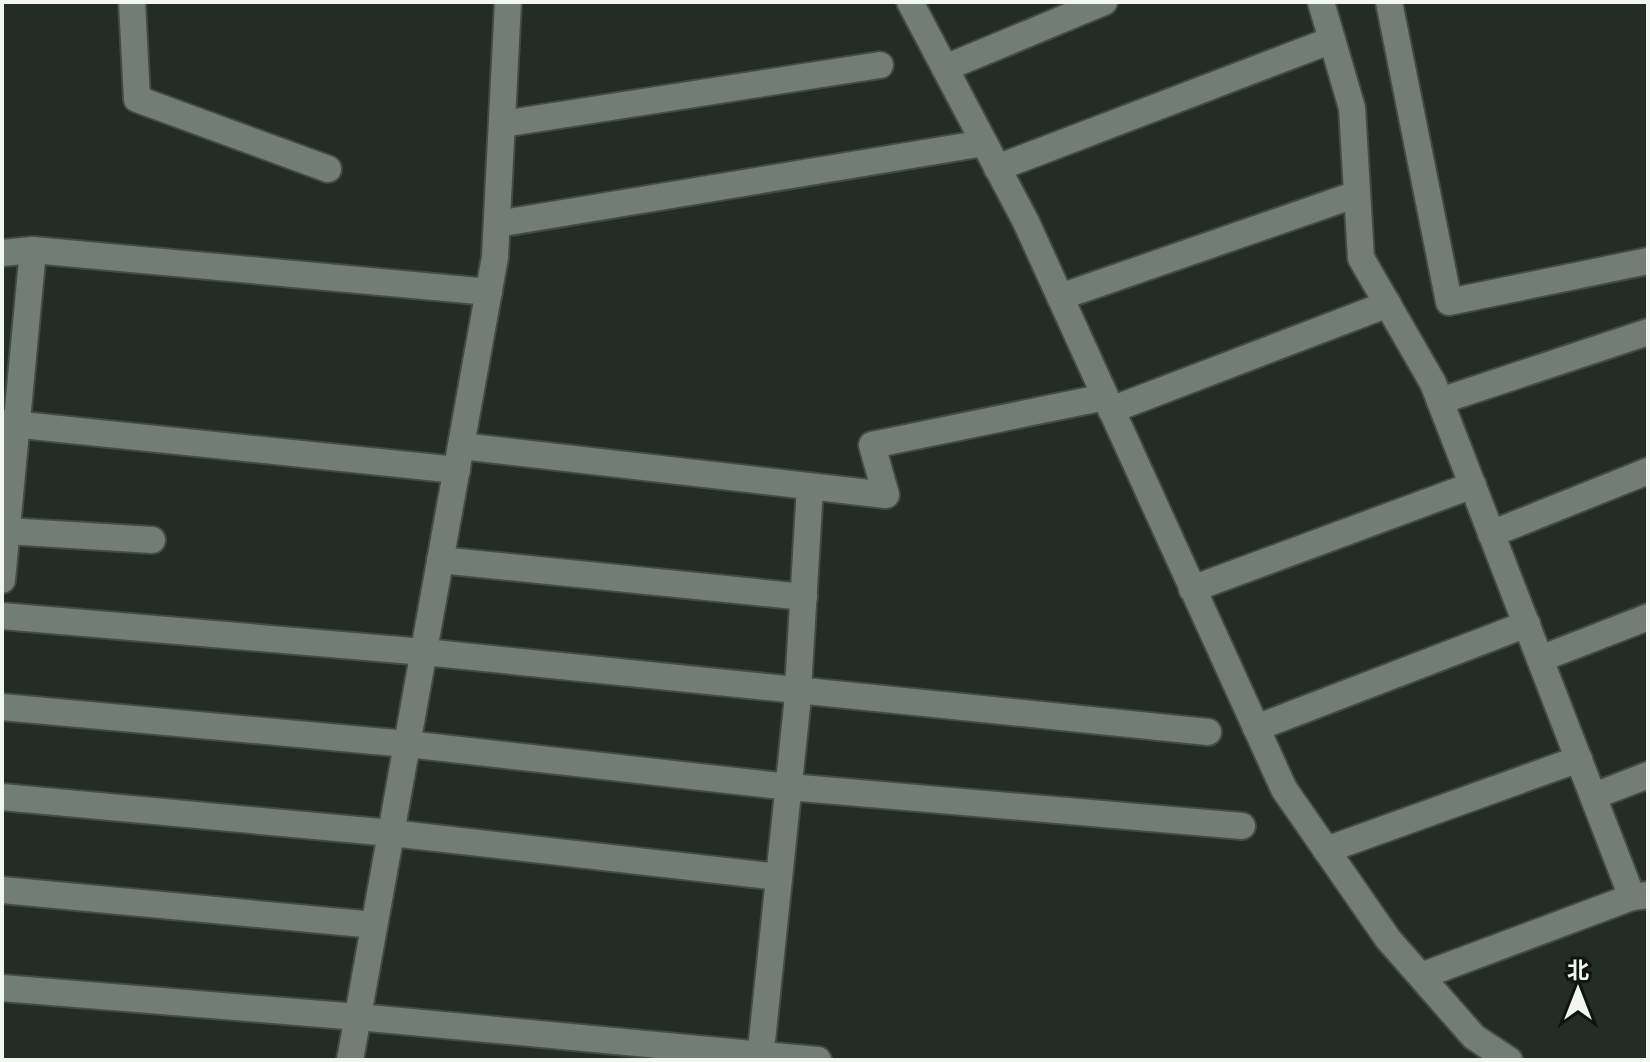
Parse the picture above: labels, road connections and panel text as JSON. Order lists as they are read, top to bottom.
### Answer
{
  "north": "top"
}
